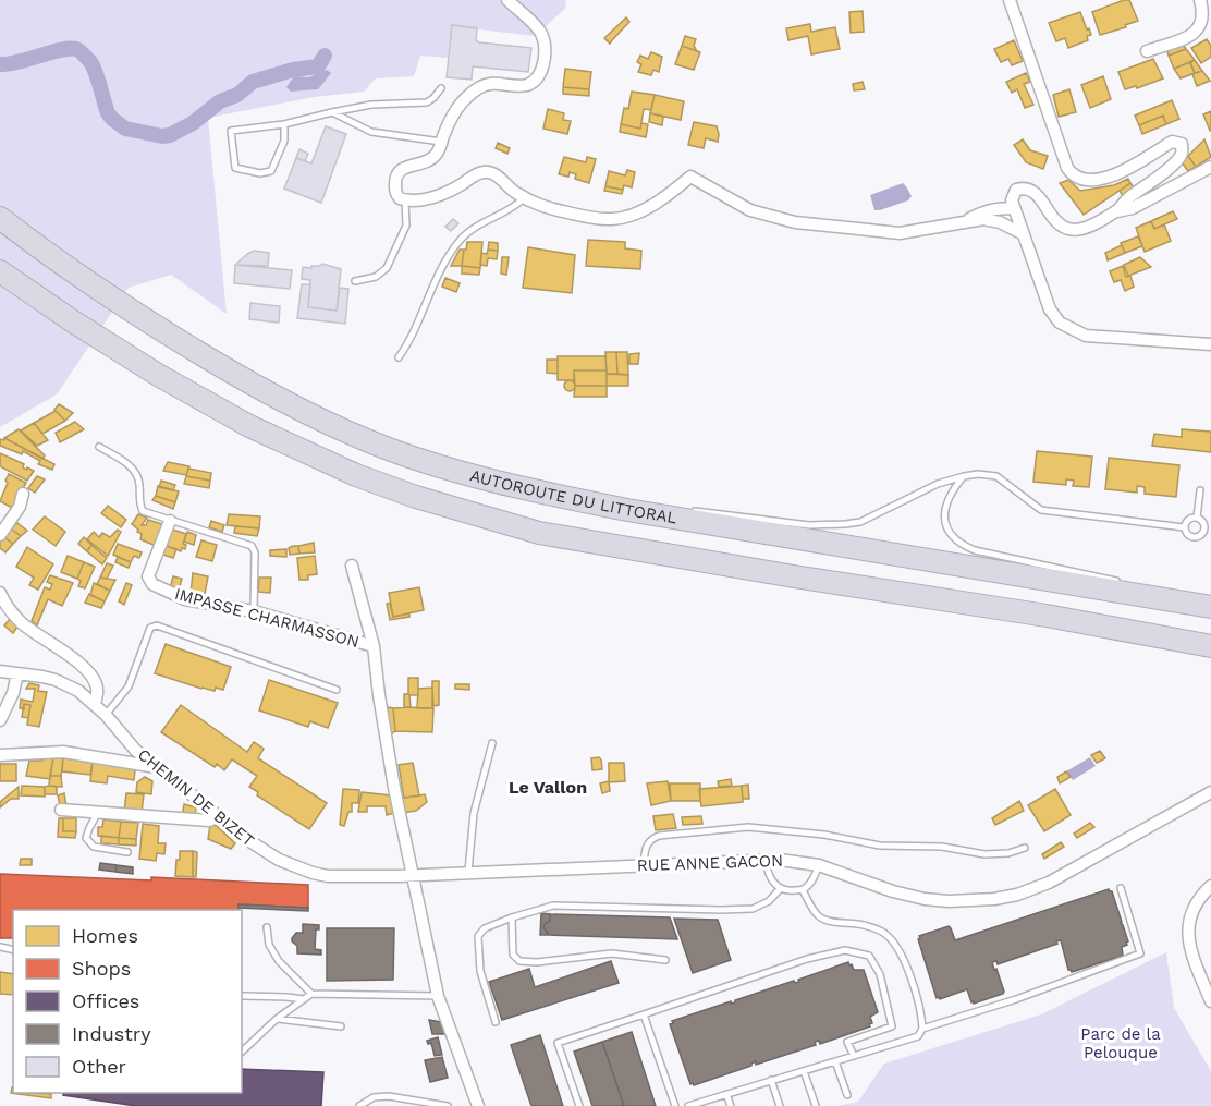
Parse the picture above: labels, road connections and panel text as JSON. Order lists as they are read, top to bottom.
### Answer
{
  "streets": {
    "highway": ["AUTOROUTE DU LITTORAL"],
    "street": ["IMPASSE CHARMASSON", "CHEMIN DE BIZET", "RUE ANNE GACON"]
  },
  "crossings": [
    ["CHEMIN DE BIZET", "RUE ANNE GACON"]
  ],
  "districts": ["Le Vallon"],
  "parks": ["Parc de la Pelouque"],
  "legend": [
    "Homes",
    "Shops",
    "Offices",
    "Industry",
    "Other"
  ]
}
